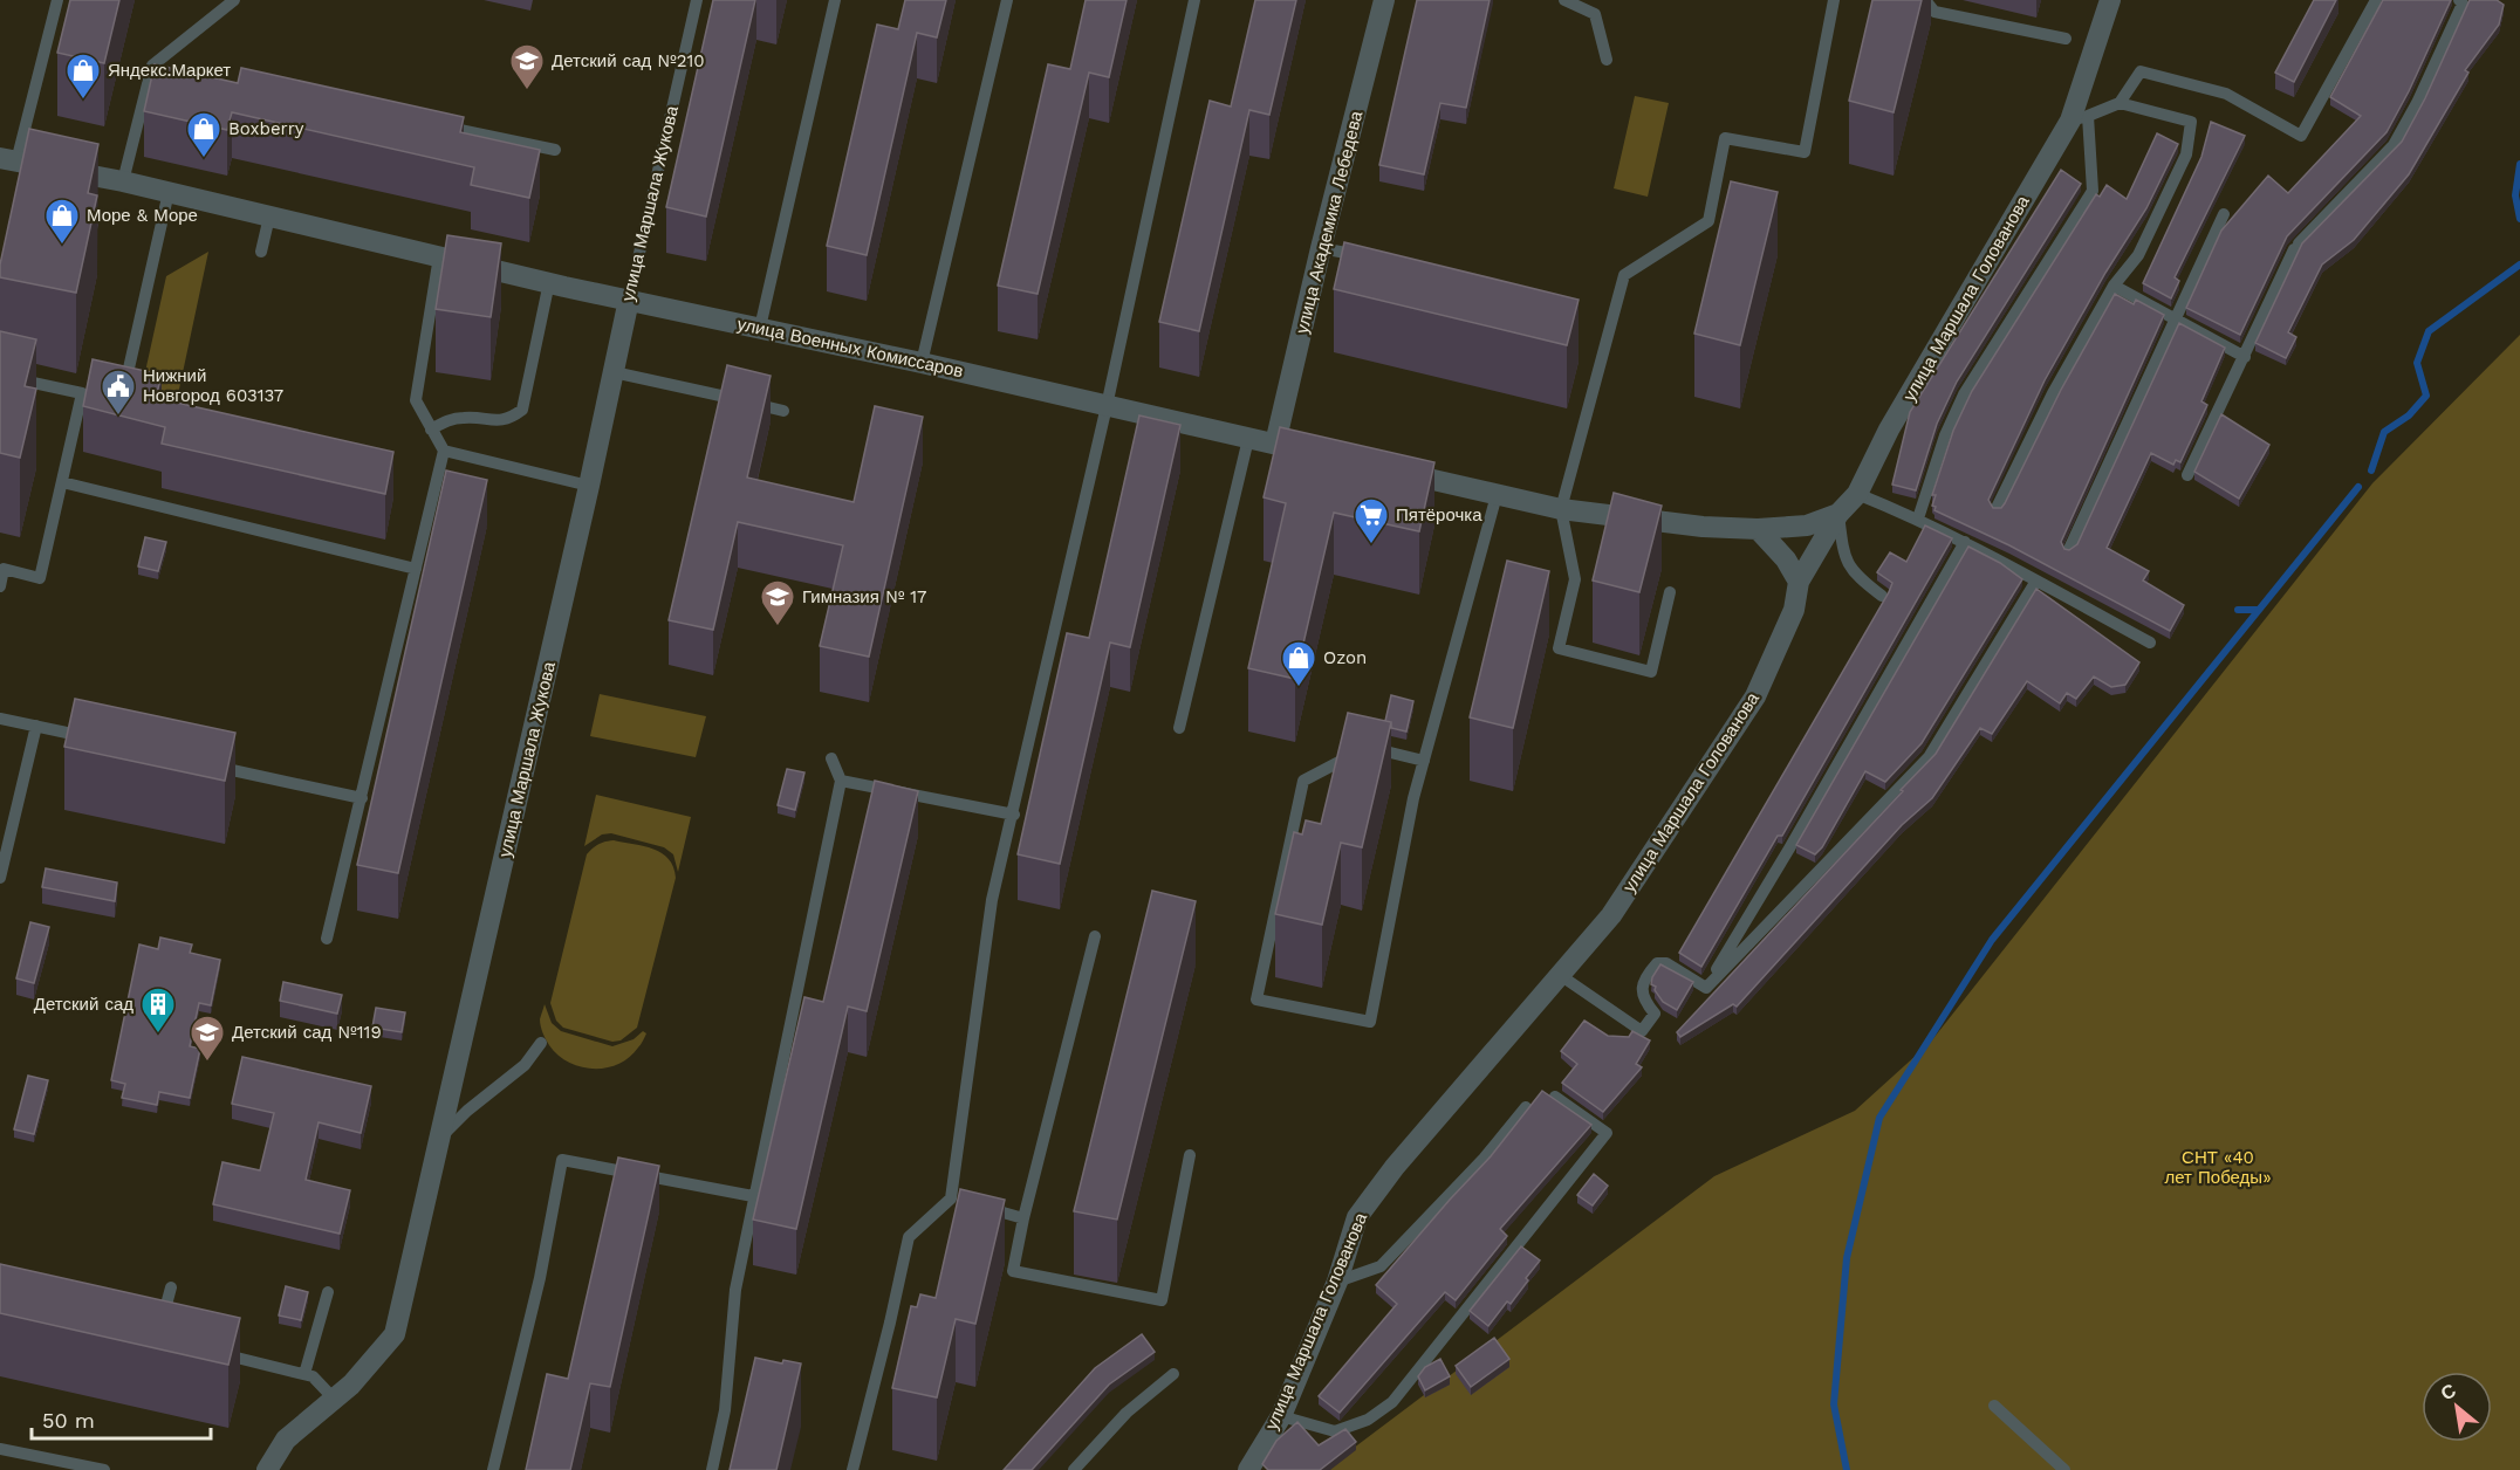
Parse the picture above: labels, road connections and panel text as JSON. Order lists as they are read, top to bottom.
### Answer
{
  "streets": {
    "street": [
      "улица Маршала Жукова",
      "улица Академика Лебедева",
      "улица Маршала Голованова",
      "улица Военных Комиссаров"
    ]
  },
  "crossings": [
    ["улица Маршала Жукова", "улица Военных Комиссаров"],
    ["улица Академика Лебедева", "улица Военных Комиссаров"]
  ],
  "parks": ["СНТ «40 лет Победы»"],
  "places": {
    "school or university": ["Детский сад №210", "Гимназия № 17", "Детский сад №119"],
    "shop": [
      "Яндекс.Маркет",
      "Boxberry",
      "Море & Море",
      "Ozon"
    ],
    "public building": ["Нижний Новгород 603137"],
    "supermarket": ["Пятёрочка"],
    "building": ["Детский сад"]
  },
  "scale_bar": "50 m",
  "north": "top left"
}
